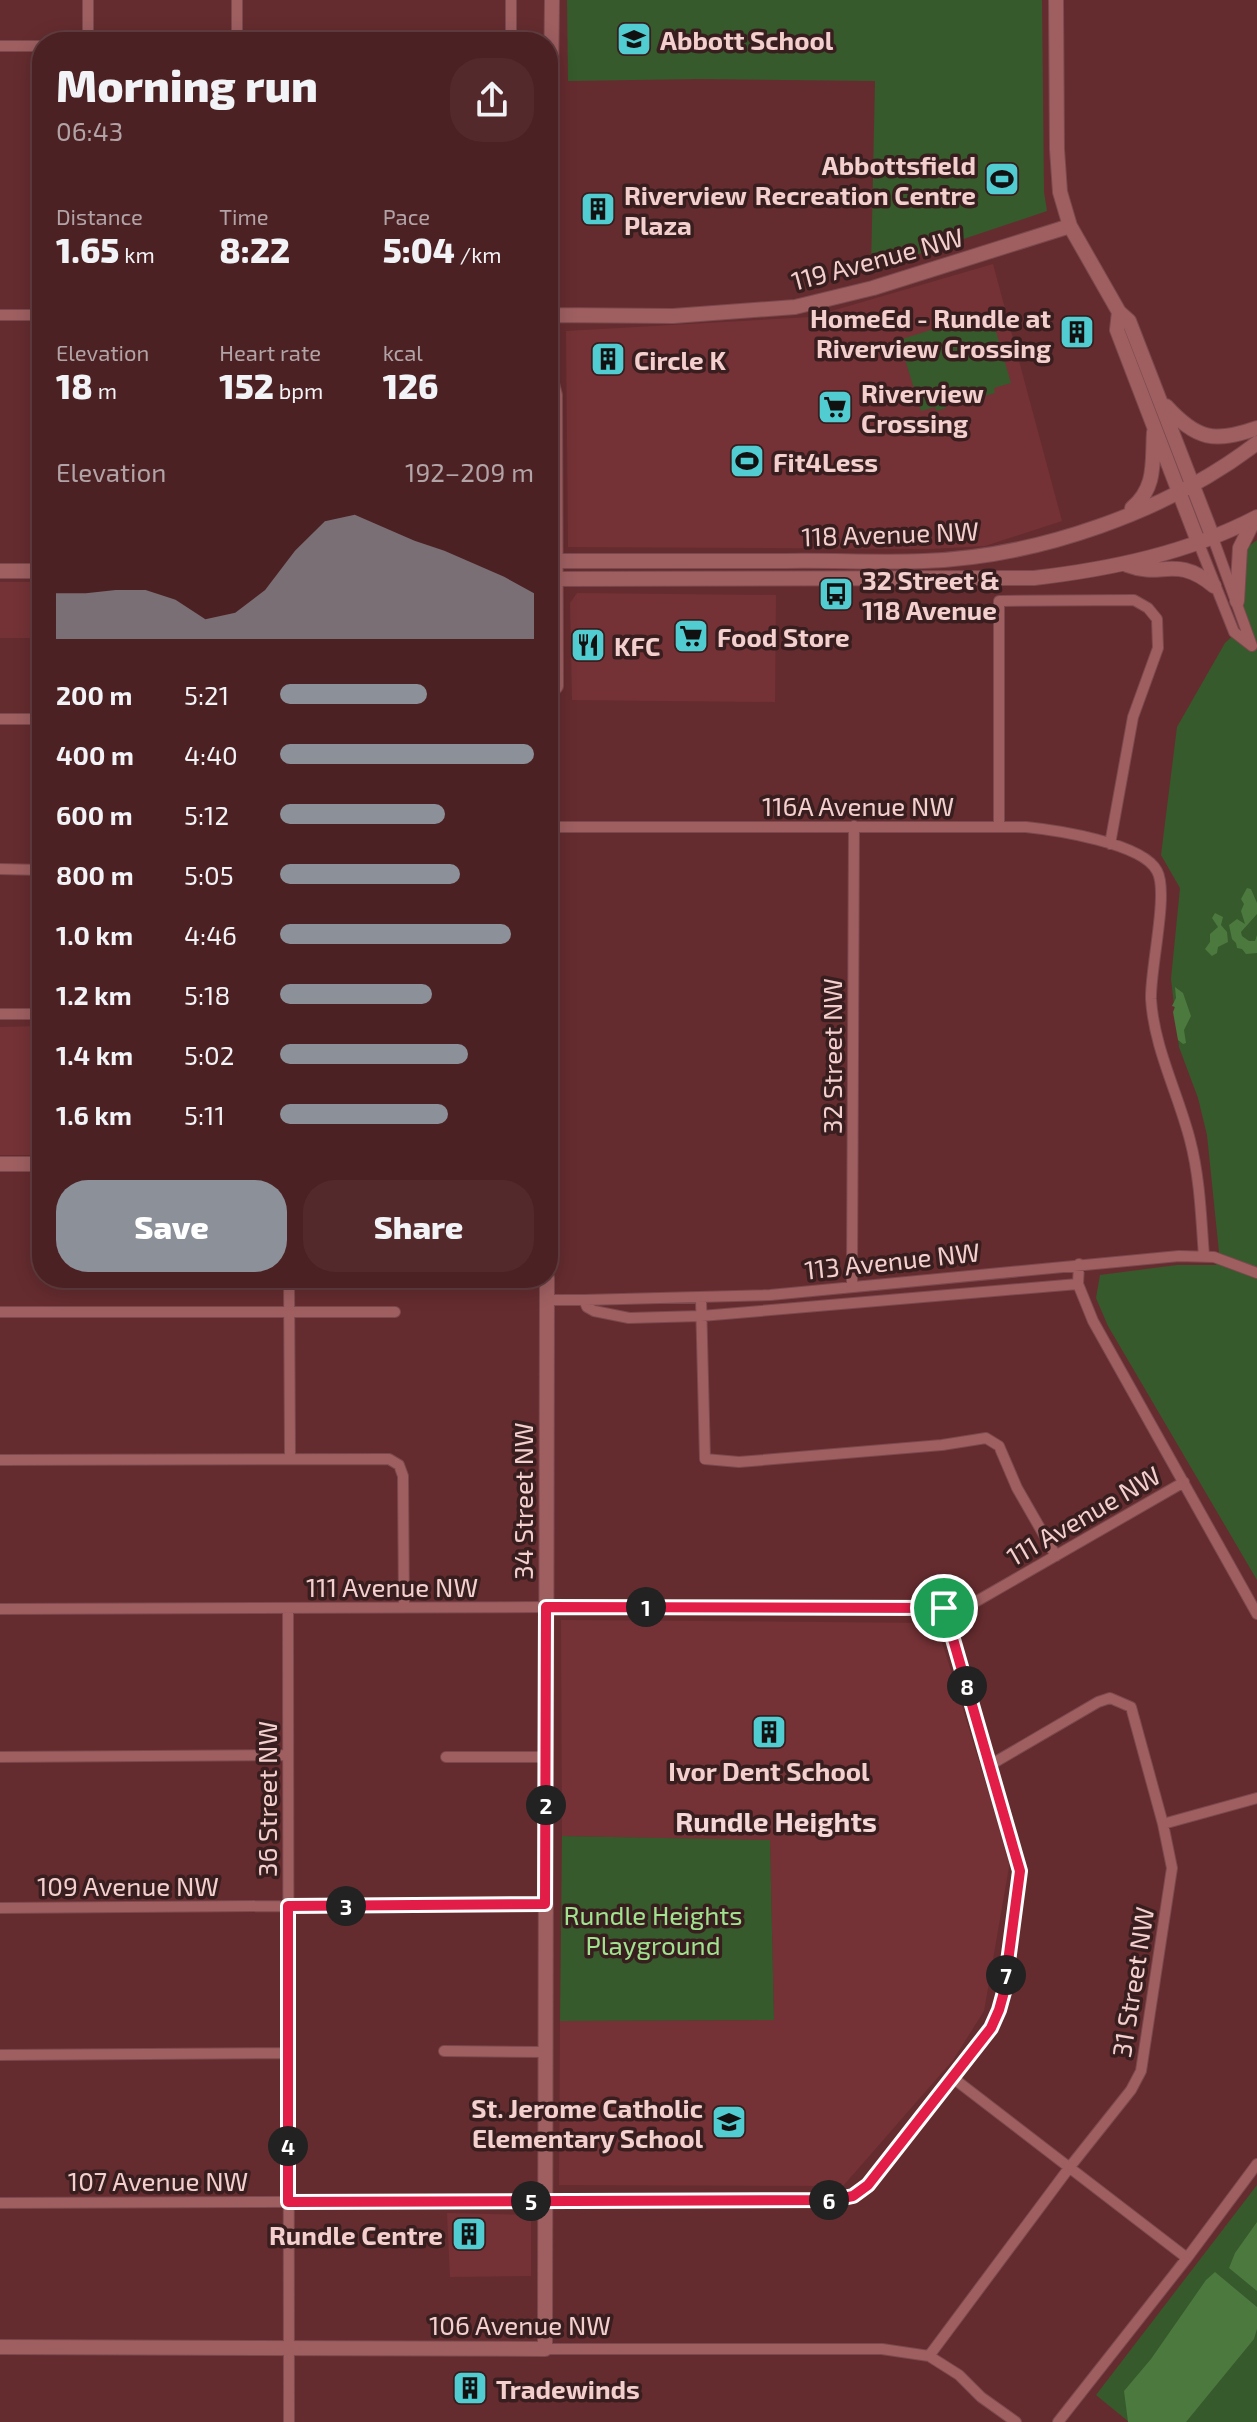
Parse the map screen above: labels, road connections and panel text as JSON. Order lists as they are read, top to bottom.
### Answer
{
  "streets": {
    "street": [
      "119 Avenue NW",
      "118 Avenue NW",
      "116A Avenue NW",
      "32 Street NW",
      "113 Avenue NW",
      "34 Street NW",
      "111 Avenue NW",
      "36 Street NW",
      "109 Avenue NW",
      "31 Street NW",
      "107 Avenue NW",
      "106 Avenue NW"
    ]
  },
  "crossings": [
    ["116A Avenue NW", "32 Street NW"],
    ["116A Avenue NW", "113 Avenue NW"],
    ["32 Street NW", "113 Avenue NW"],
    ["113 Avenue NW", "34 Street NW"],
    ["34 Street NW", "111 Avenue NW"],
    ["34 Street NW", "109 Avenue NW"],
    ["34 Street NW", "107 Avenue NW"],
    ["34 Street NW", "106 Avenue NW"],
    ["111 Avenue NW", "36 Street NW"],
    ["36 Street NW", "109 Avenue NW"],
    ["36 Street NW", "107 Avenue NW"],
    ["36 Street NW", "106 Avenue NW"],
    ["31 Street NW", "106 Avenue NW"]
  ],
  "districts": ["Rundle Heights"],
  "parks": ["Rundle Heights Playground"],
  "places": {
    "school or university": ["Abbott School", "St. Jerome Catholic Elementary School"],
    "sports": ["Abbottsfield Recreation Centre", "Fit4Less"],
    "building": [
      "Riverview Plaza",
      "HomeEd - Rundle at Riverview Crossing",
      "Circle K",
      "Ivor Dent School",
      "Rundle Centre",
      "Tradewinds"
    ],
    "supermarket": ["Riverview Crossing", "Food Store"],
    "bus stop": ["32 Street & 118 Avenue"],
    "restaurant": ["KFC"]
  },
  "page": {
    "heading": ["Morning run", "06:43"],
    "stats": [
      ["Distance", "1.65 km"],
      ["Time", "8:22"],
      ["Pace", "5:04 /km"],
      ["Elevation", "18 m"],
      ["Heart rate", "152 bpm"],
      ["kcal", "126"]
    ],
    "chart": ["Elevation", "192–209 m"],
    "list": [
      {
        "name": "200 m",
        "note": "5:21"
      },
      {
        "name": "400 m",
        "note": "4:40"
      },
      {
        "name": "600 m",
        "note": "5:12"
      },
      {
        "name": "800 m",
        "note": "5:05"
      },
      {
        "name": "1.0 km",
        "note": "4:46"
      },
      {
        "name": "1.2 km",
        "note": "5:18"
      },
      {
        "name": "1.4 km",
        "note": "5:02"
      },
      {
        "name": "1.6 km",
        "note": "5:11"
      }
    ],
    "buttons": ["Save", "Share"],
    "pins": [
      "1",
      "8",
      "2",
      "3",
      "7",
      "4",
      "6",
      "5"
    ]
  }
}
